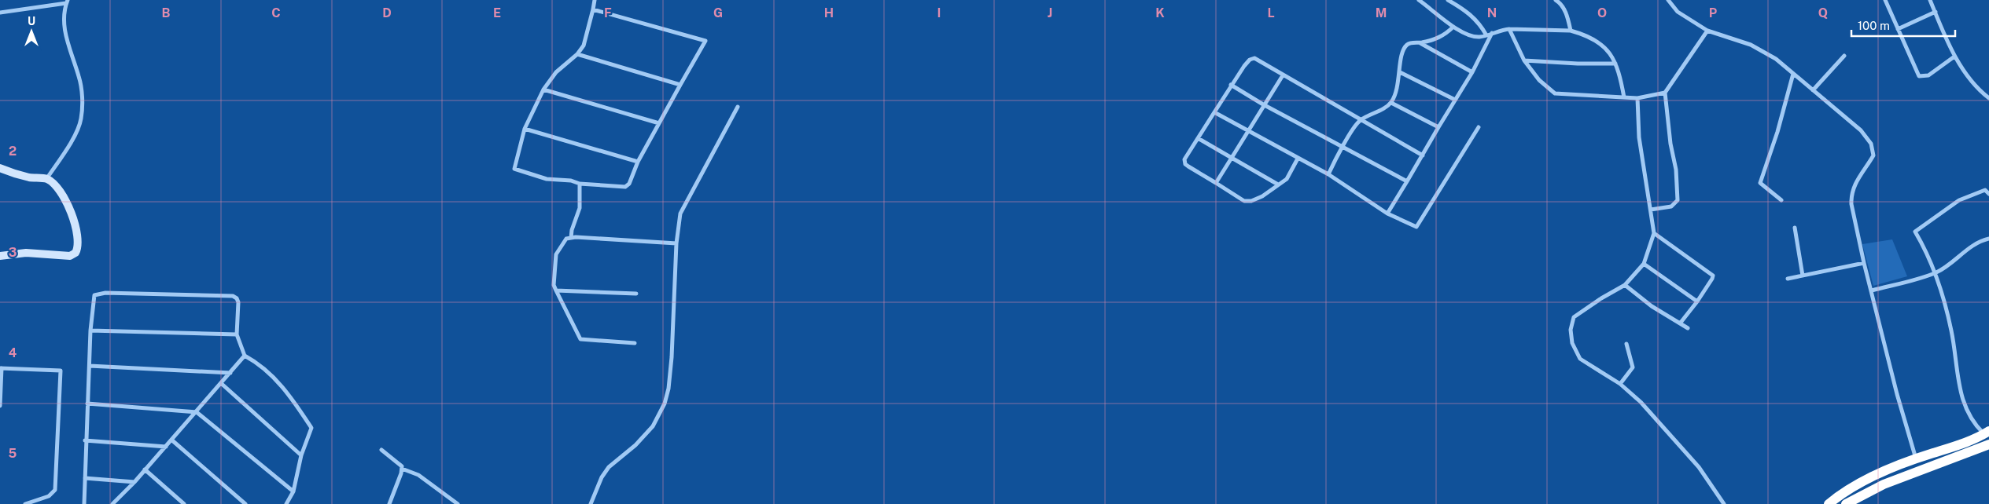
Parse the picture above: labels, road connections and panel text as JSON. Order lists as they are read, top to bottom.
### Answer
{
  "scale_bar": "100 m",
  "north": "top",
  "grid": {
    "columns": [
      "B",
      "C",
      "D",
      "E",
      "F",
      "G",
      "H",
      "I",
      "J",
      "K",
      "L",
      "M",
      "N",
      "O",
      "P",
      "Q"
    ],
    "rows": [
      "2",
      "3",
      "4",
      "5"
    ]
  }
}
